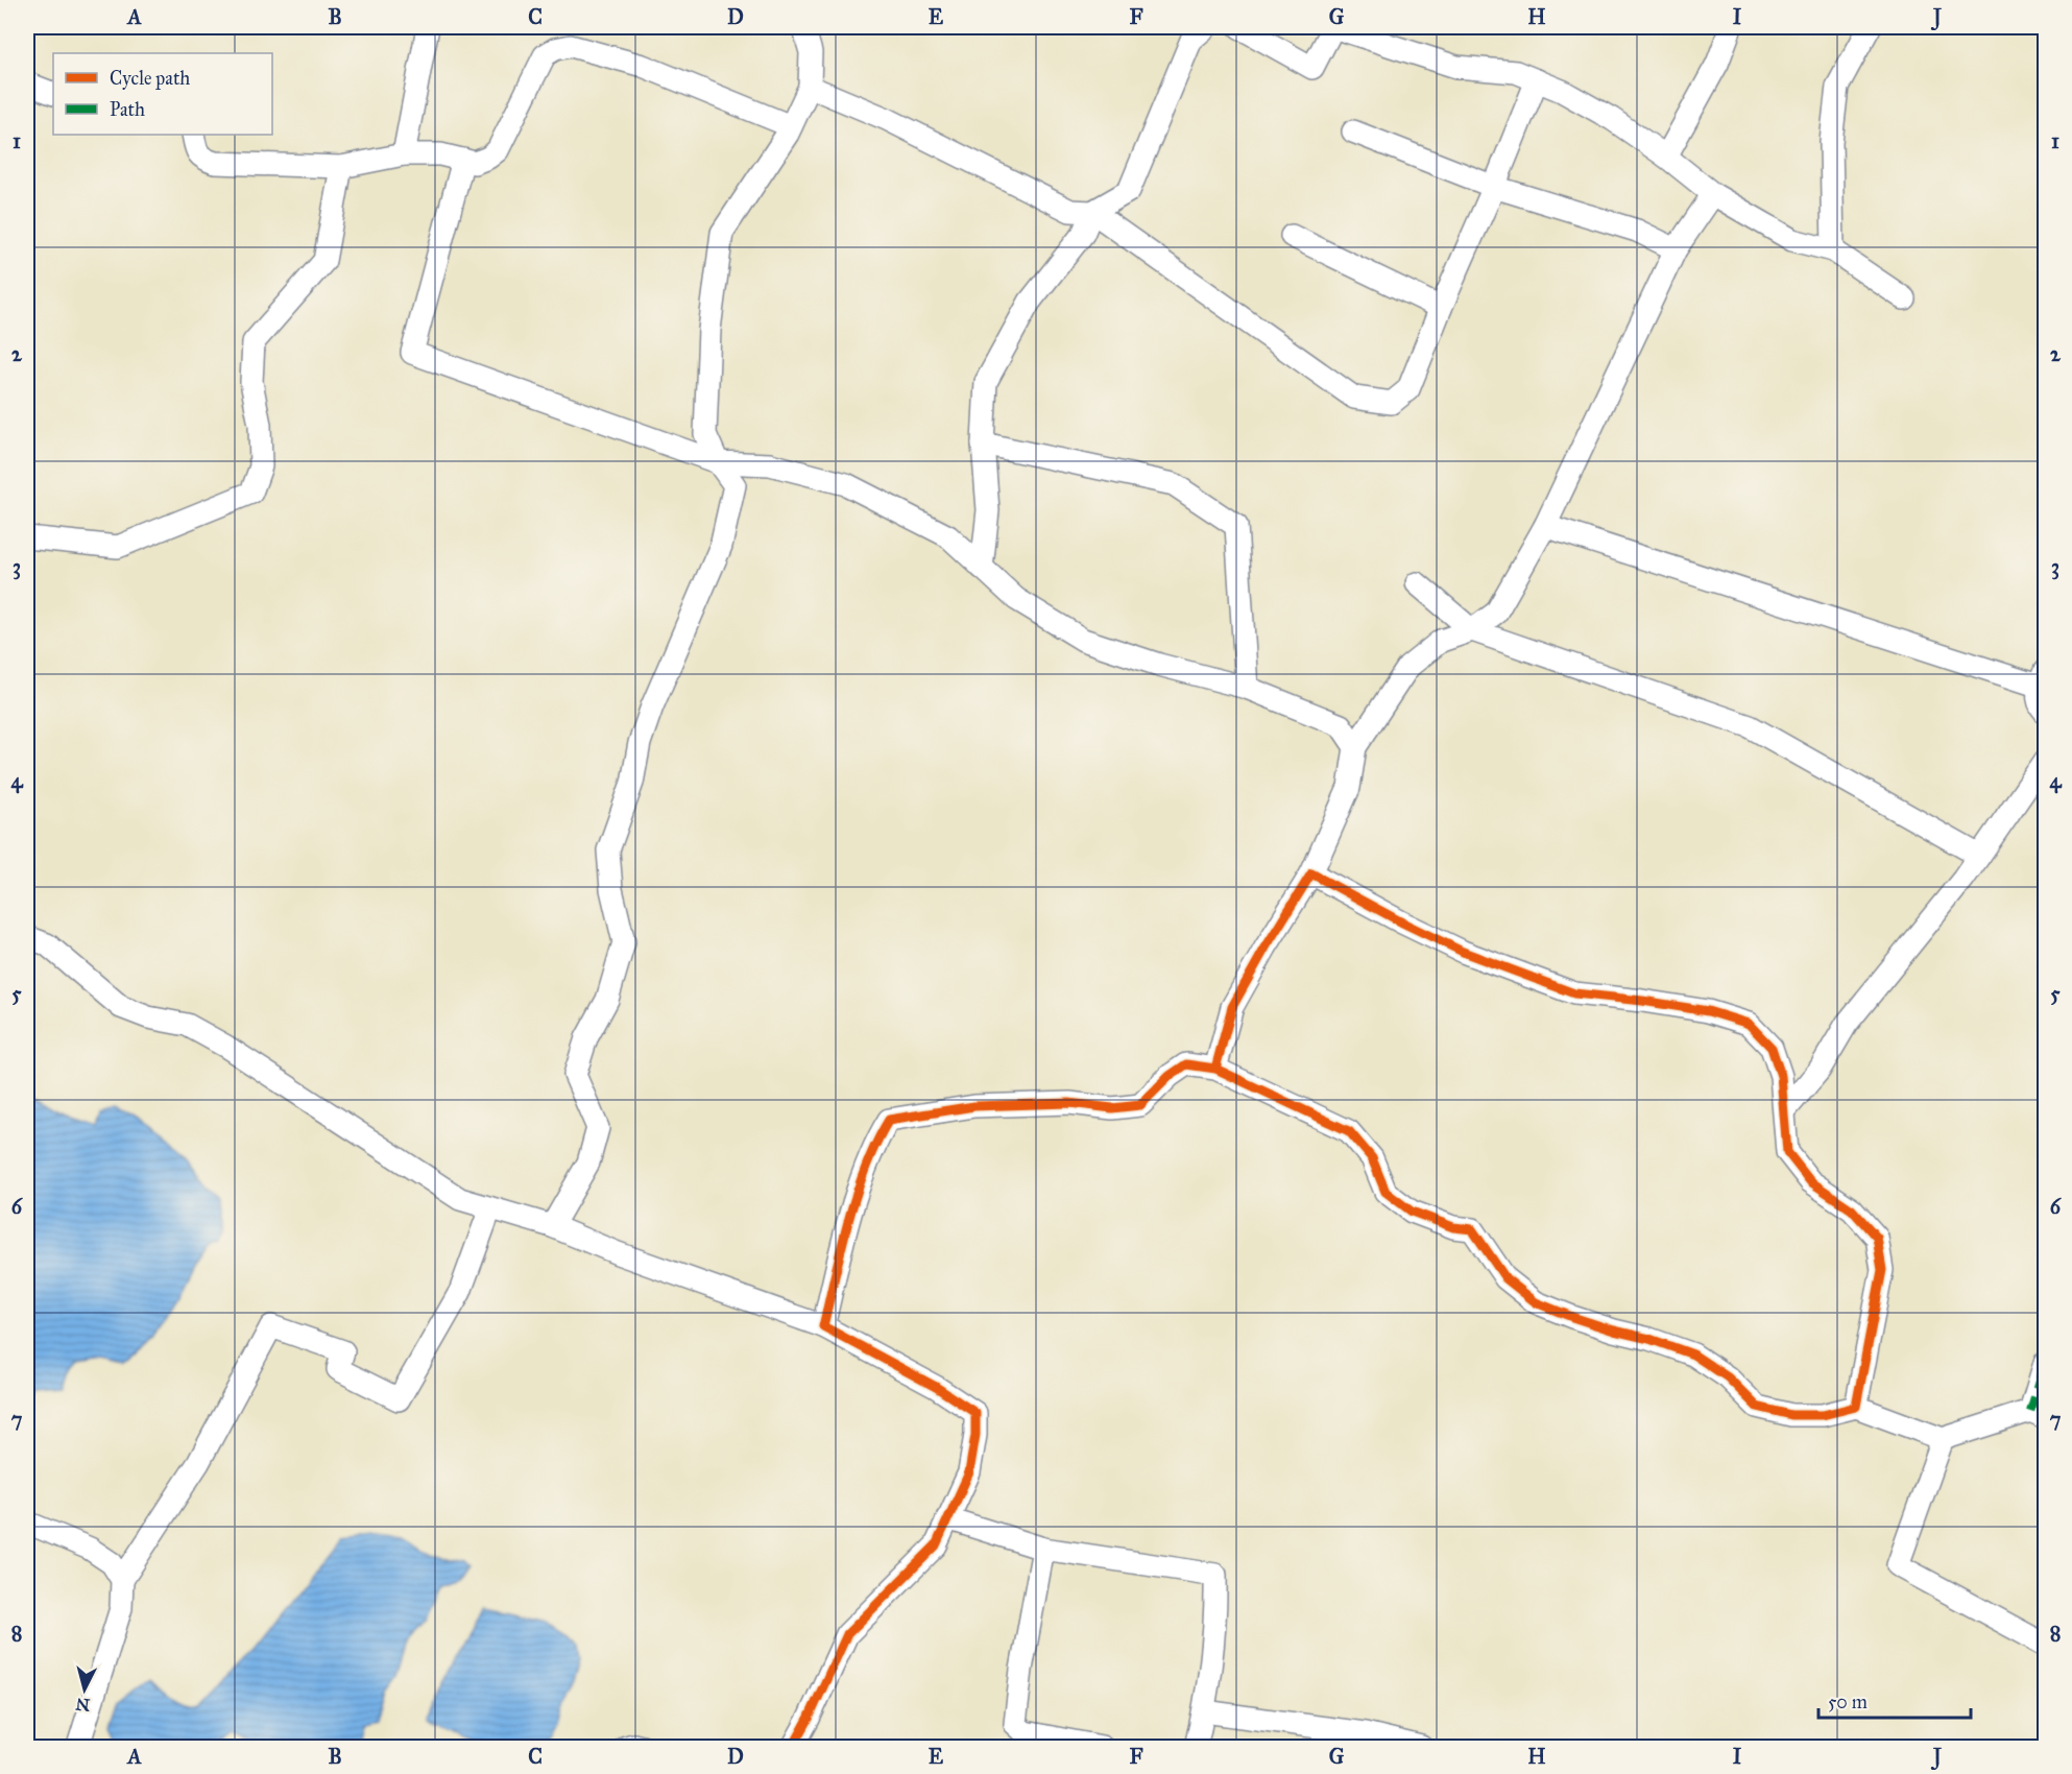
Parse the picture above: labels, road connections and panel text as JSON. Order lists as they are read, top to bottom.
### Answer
{
  "legend": ["Cycle path", "Path"],
  "scale_bar": "50 m",
  "north": "bottom",
  "grid": {
    "columns": [
      "A",
      "B",
      "C",
      "D",
      "E",
      "F",
      "G",
      "H",
      "I",
      "J"
    ],
    "rows": [
      "1",
      "2",
      "3",
      "4",
      "5",
      "6",
      "7",
      "8"
    ]
  }
}
